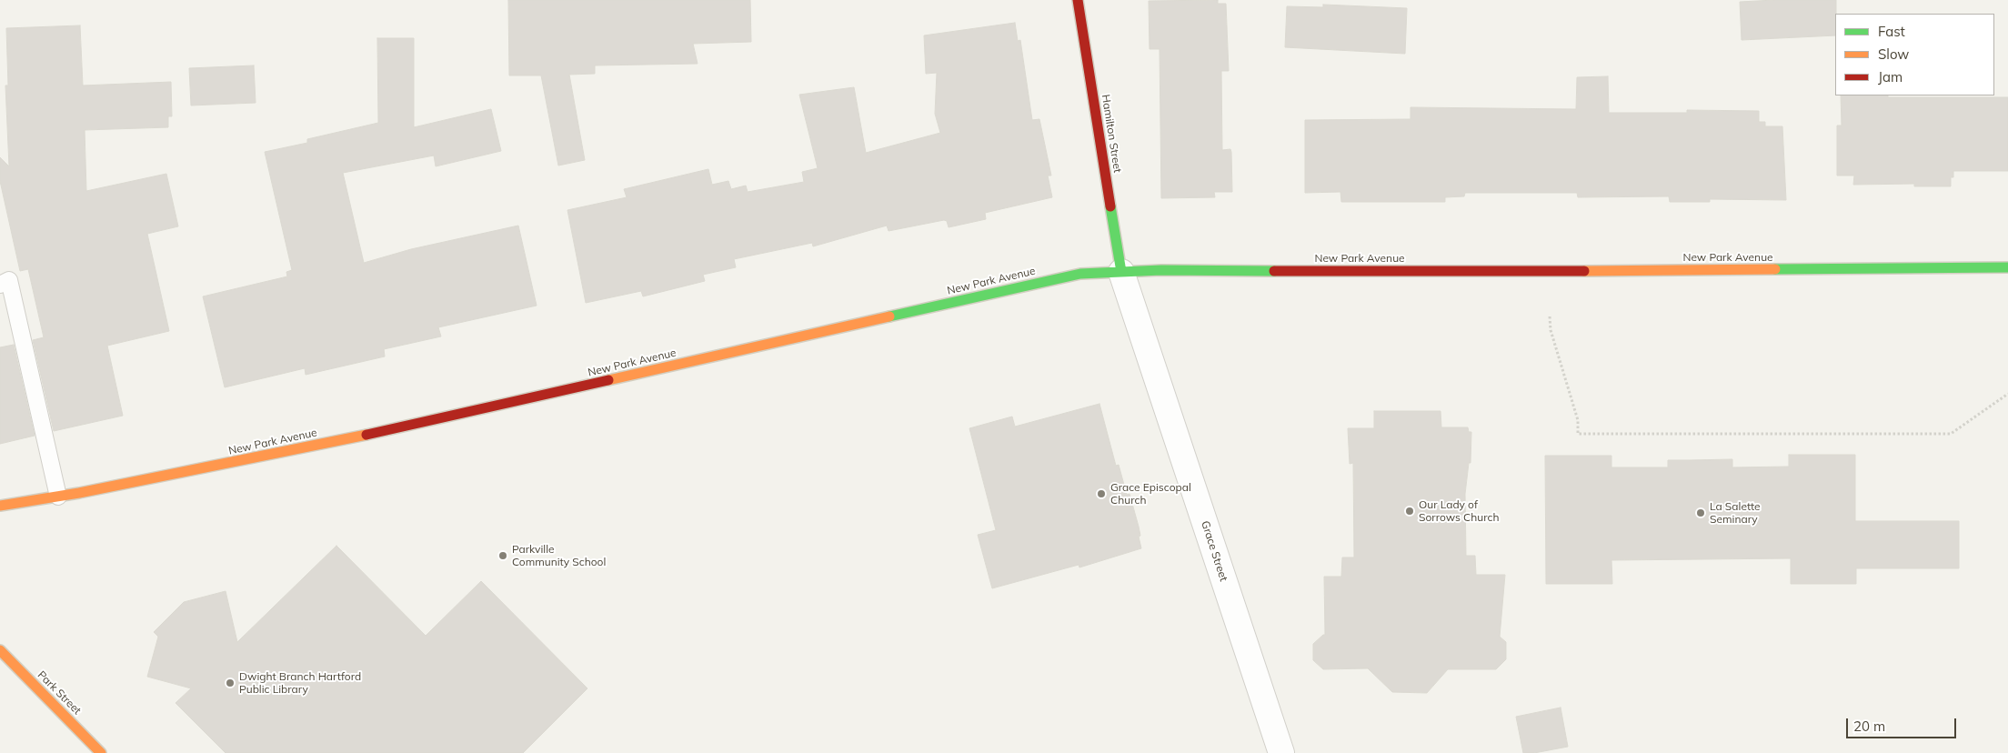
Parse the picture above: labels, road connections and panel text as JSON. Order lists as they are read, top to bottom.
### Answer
{
  "streets": {
    "main road": ["Hamilton Street", "New Park Avenue", "Park Street"],
    "street": ["Grace Street"]
  },
  "crossings": [
    ["Hamilton Street", "New Park Avenue"],
    ["Hamilton Street", "Grace Street"],
    ["New Park Avenue", "Grace Street"]
  ],
  "places": [
    "Grace Episcopal Church",
    "Our Lady of Sorrows Church",
    "La Salette Seminary",
    "Parkville Community School",
    "Dwight Branch Hartford Public Library"
  ],
  "legend": ["Fast", "Slow", "Jam"],
  "scale_bar": "20 m"
}
